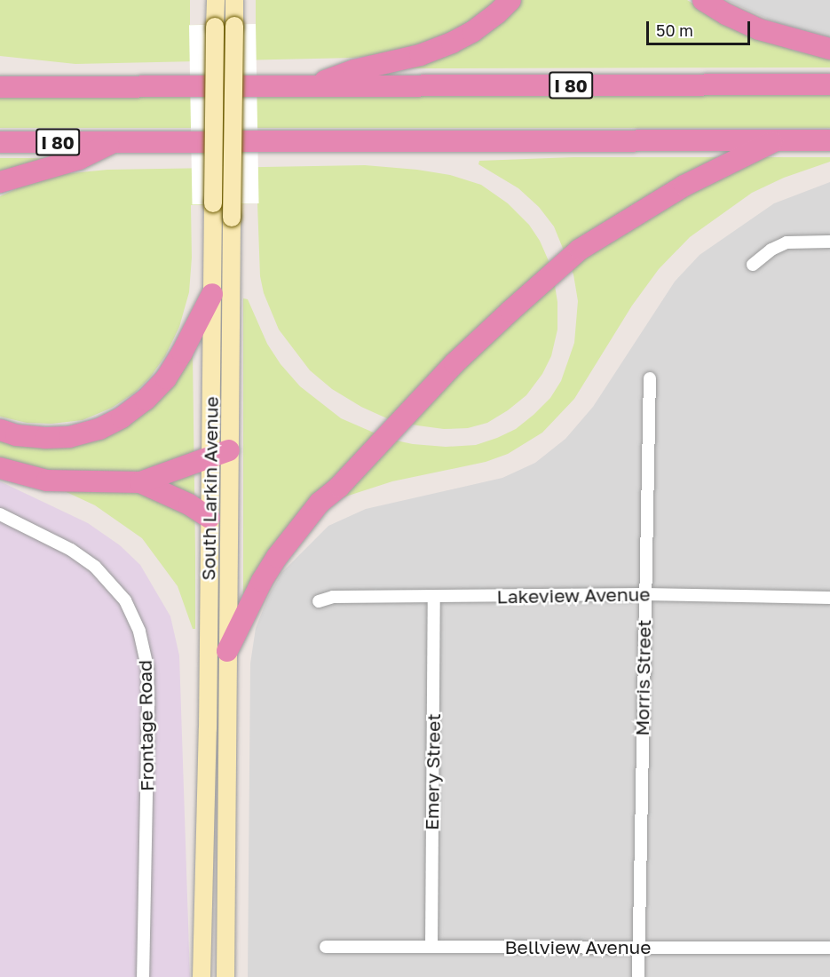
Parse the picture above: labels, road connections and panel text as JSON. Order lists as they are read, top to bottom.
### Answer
{
  "streets": {
    "highway": ["I 80"],
    "main road": ["South Larkin Avenue"],
    "street": [
      "Lakeview Avenue",
      "Morris Street",
      "Frontage Road",
      "Emery Street",
      "Bellview Avenue"
    ]
  },
  "crossings": [
    ["Lakeview Avenue", "Morris Street"],
    ["Lakeview Avenue", "Emery Street"],
    ["Morris Street", "Bellview Avenue"],
    ["Emery Street", "Bellview Avenue"]
  ],
  "scale_bar": "50 m"
}
